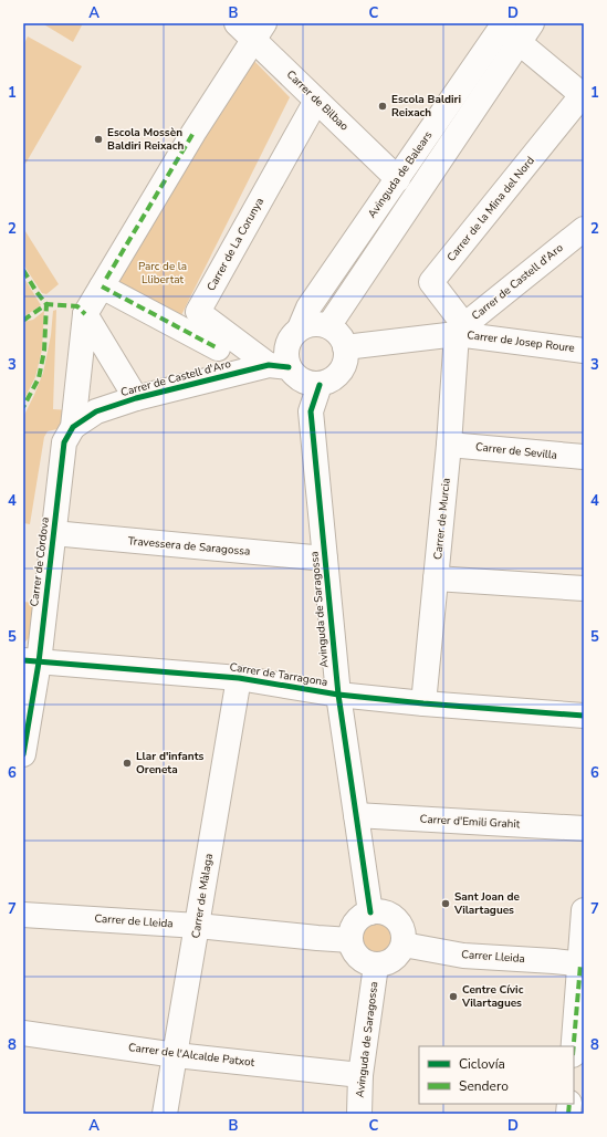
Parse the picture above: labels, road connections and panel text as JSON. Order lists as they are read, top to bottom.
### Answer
{
  "streets": {
    "street": [
      "Carrer de Bilbao",
      "Avinguda de Balears",
      "Carrer de la Mina del Nord",
      "Carrer de La Corunya",
      "Carrer de Castell d'Aro",
      "Carrer de Josep Roure",
      "Carrer de Sevilla",
      "Carrer de Murcia",
      "Travessera de Saragossa",
      "Carrer de Còrdova",
      "Avinguda de Saragossa",
      "Carrer de Tarragona",
      "Carrer d'Emili Grahit",
      "Carrer de Màlaga",
      "Carrer de Lleida",
      "Carrer Lleida",
      "Carrer de l'Alcalde Patxot"
    ]
  },
  "crossings": [
    ["Carrer de Bilbao", "Avinguda de Balears"],
    ["Carrer de Bilbao", "Carrer de La Corunya"],
    ["Avinguda de Balears", "Carrer de La Corunya"],
    ["Avinguda de Balears", "Carrer de Castell d'Aro"],
    ["Avinguda de Balears", "Avinguda de Saragossa"],
    ["Carrer de la Mina del Nord", "Carrer de Castell d'Aro"],
    ["Carrer de la Mina del Nord", "Carrer de Josep Roure"],
    ["Carrer de la Mina del Nord", "Carrer de Murcia"],
    ["Carrer de La Corunya", "Carrer de Castell d'Aro"],
    ["Carrer de La Corunya", "Avinguda de Saragossa"],
    ["Carrer de Castell d'Aro", "Carrer de Josep Roure"],
    ["Carrer de Castell d'Aro", "Carrer de Murcia"],
    ["Carrer de Castell d'Aro", "Carrer de Còrdova"],
    ["Carrer de Castell d'Aro", "Avinguda de Saragossa"],
    ["Carrer de Josep Roure", "Carrer de Murcia"],
    ["Carrer de Sevilla", "Carrer de Murcia"],
    ["Carrer de Murcia", "Carrer de Tarragona"],
    ["Travessera de Saragossa", "Carrer de Còrdova"],
    ["Travessera de Saragossa", "Avinguda de Saragossa"],
    ["Carrer de Còrdova", "Carrer de Tarragona"],
    ["Avinguda de Saragossa", "Carrer de Tarragona"],
    ["Avinguda de Saragossa", "Carrer d'Emili Grahit"],
    ["Avinguda de Saragossa", "Carrer de Lleida"],
    ["Avinguda de Saragossa", "Carrer Lleida"],
    ["Avinguda de Saragossa", "Carrer de l'Alcalde Patxot"],
    ["Carrer de Tarragona", "Carrer de Màlaga"],
    ["Carrer de Màlaga", "Carrer de Lleida"],
    ["Carrer de Màlaga", "Carrer de l'Alcalde Patxot"],
    ["Carrer de Lleida", "Carrer Lleida"]
  ],
  "parks": ["Parc de la Llibertat"],
  "places": [
    "Escola Baldiri Reixach",
    "Escola Mossèn Baldiri Reixach",
    "Llar d'infants Oreneta",
    "Sant Joan de Vilartagues",
    "Centre Cívic Vilartagues"
  ],
  "legend": ["Ciclovía", "Sendero"],
  "grid": {
    "columns": [
      "A",
      "B",
      "C",
      "D"
    ],
    "rows": [
      "1",
      "2",
      "3",
      "4",
      "5",
      "6",
      "7",
      "8"
    ]
  }
}
